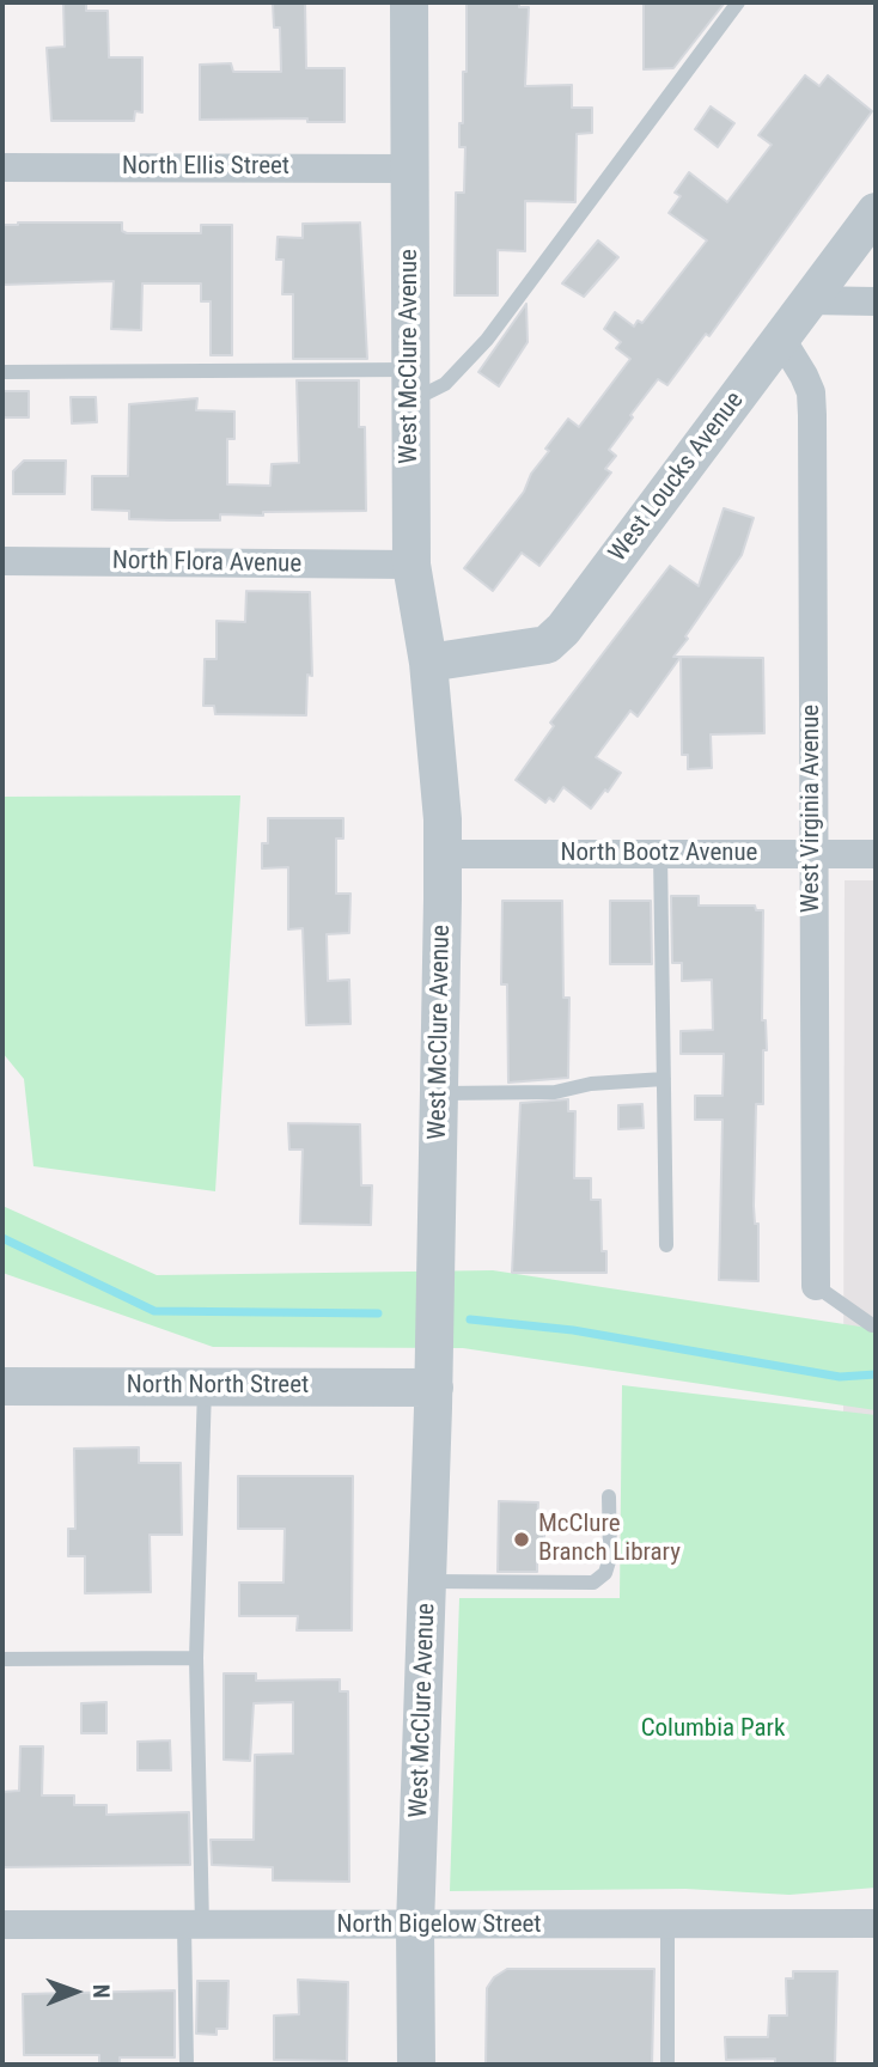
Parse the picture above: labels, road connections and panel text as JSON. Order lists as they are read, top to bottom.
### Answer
{
  "streets": {
    "street": [
      "North Ellis Street",
      "West McClure Avenue",
      "West Loucks Avenue",
      "North Flora Avenue",
      "West Virginia Avenue",
      "North Bootz Avenue",
      "North North Street",
      "North Bigelow Street"
    ]
  },
  "crossings": [
    ["North Ellis Street", "West McClure Avenue"],
    ["West McClure Avenue", "West Loucks Avenue"],
    ["West McClure Avenue", "North Flora Avenue"],
    ["West McClure Avenue", "North Bootz Avenue"],
    ["West McClure Avenue", "North North Street"],
    ["West McClure Avenue", "North Bigelow Street"],
    ["West Loucks Avenue", "West Virginia Avenue"],
    ["West Virginia Avenue", "North Bootz Avenue"]
  ],
  "parks": ["Columbia Park"],
  "places": ["McClure Branch Library"],
  "north": "right"
}
